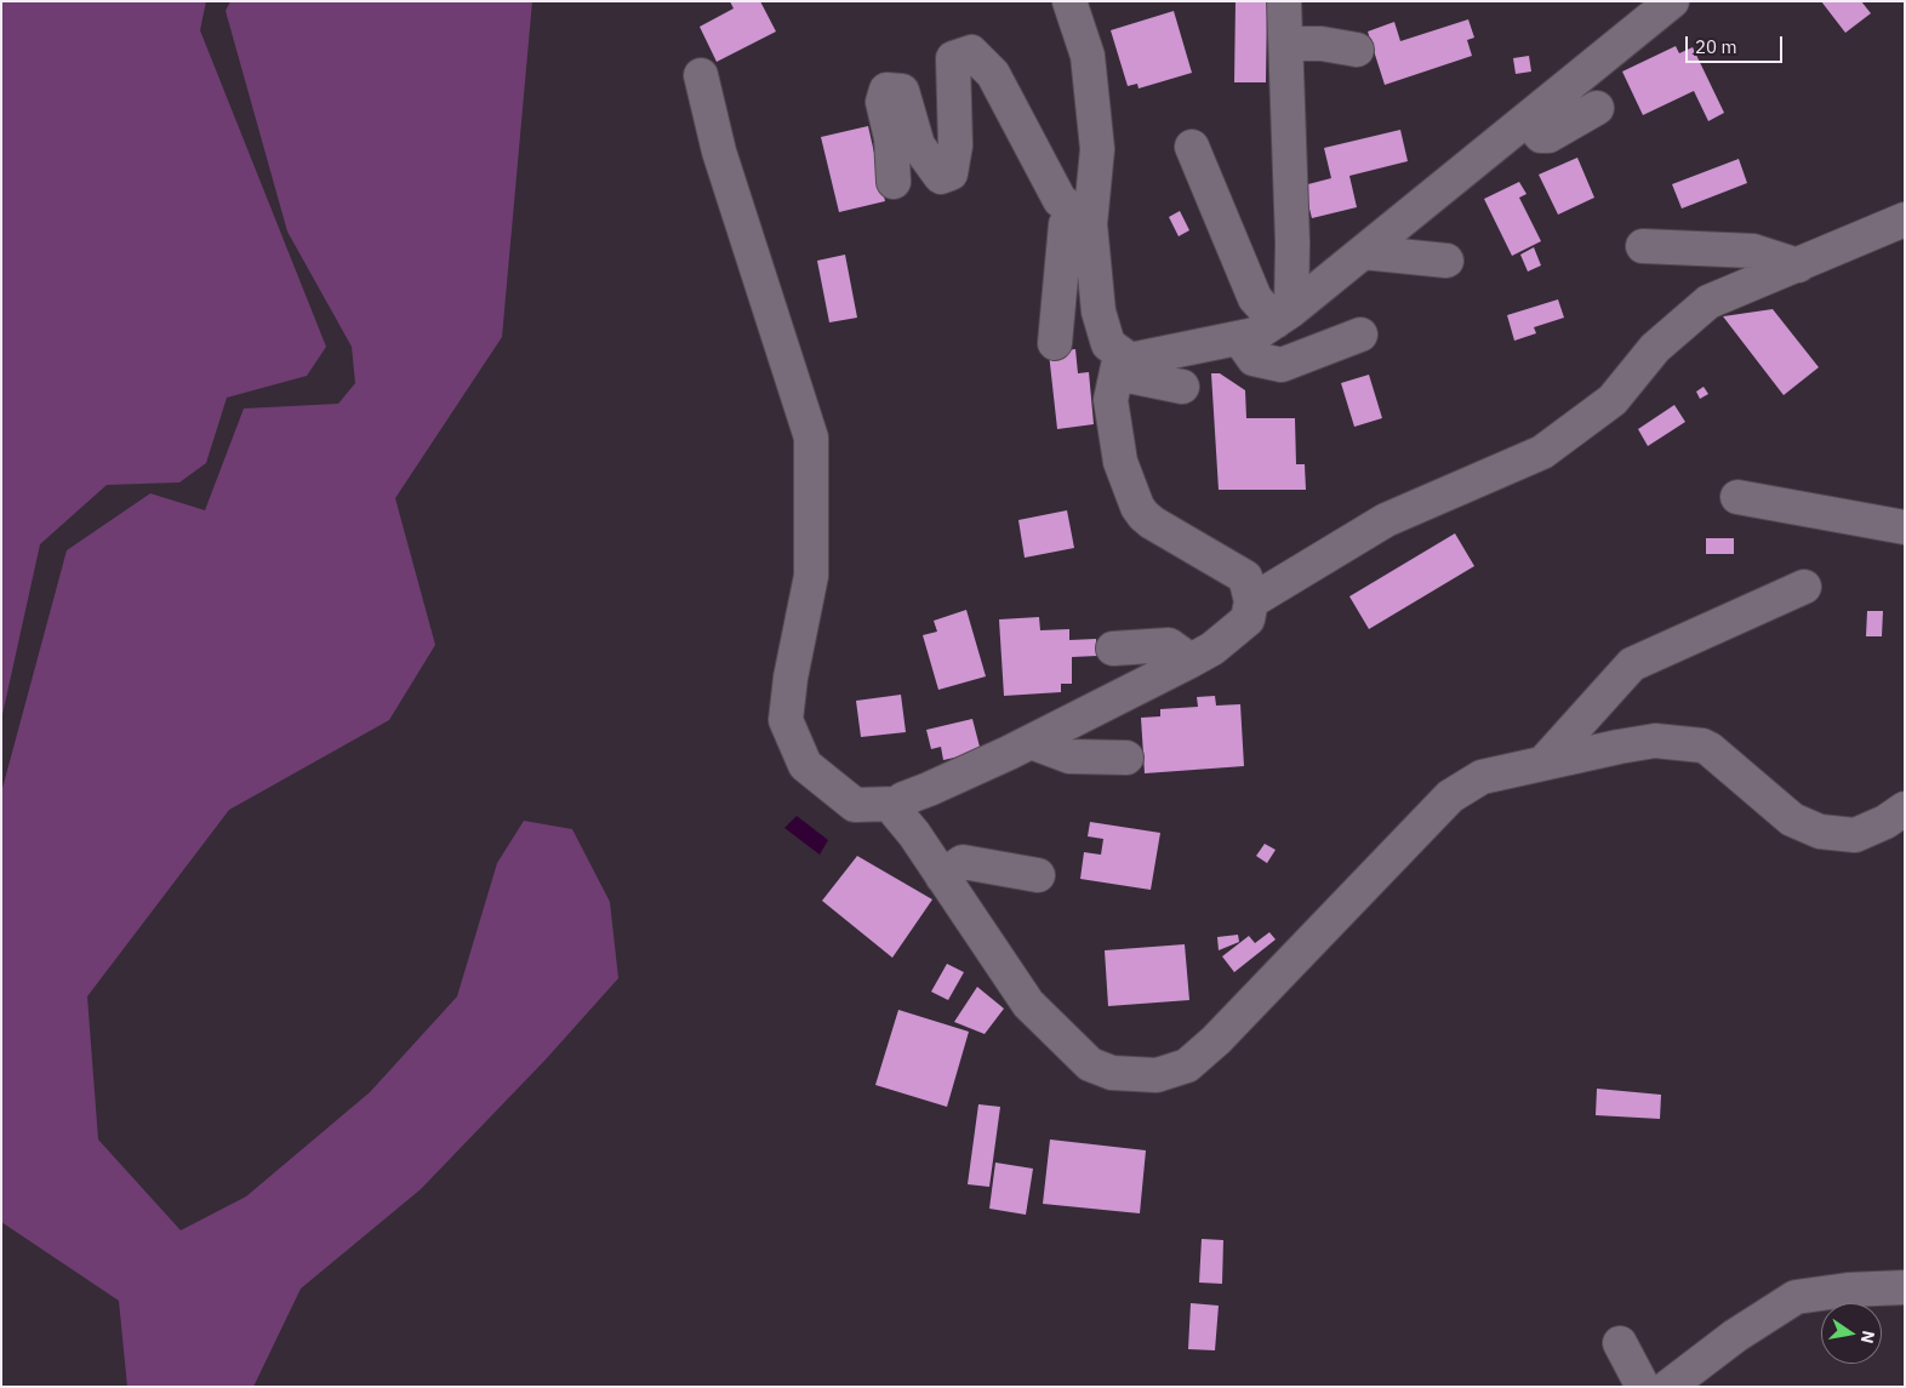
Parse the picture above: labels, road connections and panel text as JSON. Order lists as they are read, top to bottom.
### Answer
{
  "scale_bar": "20 m",
  "north": "right"
}
